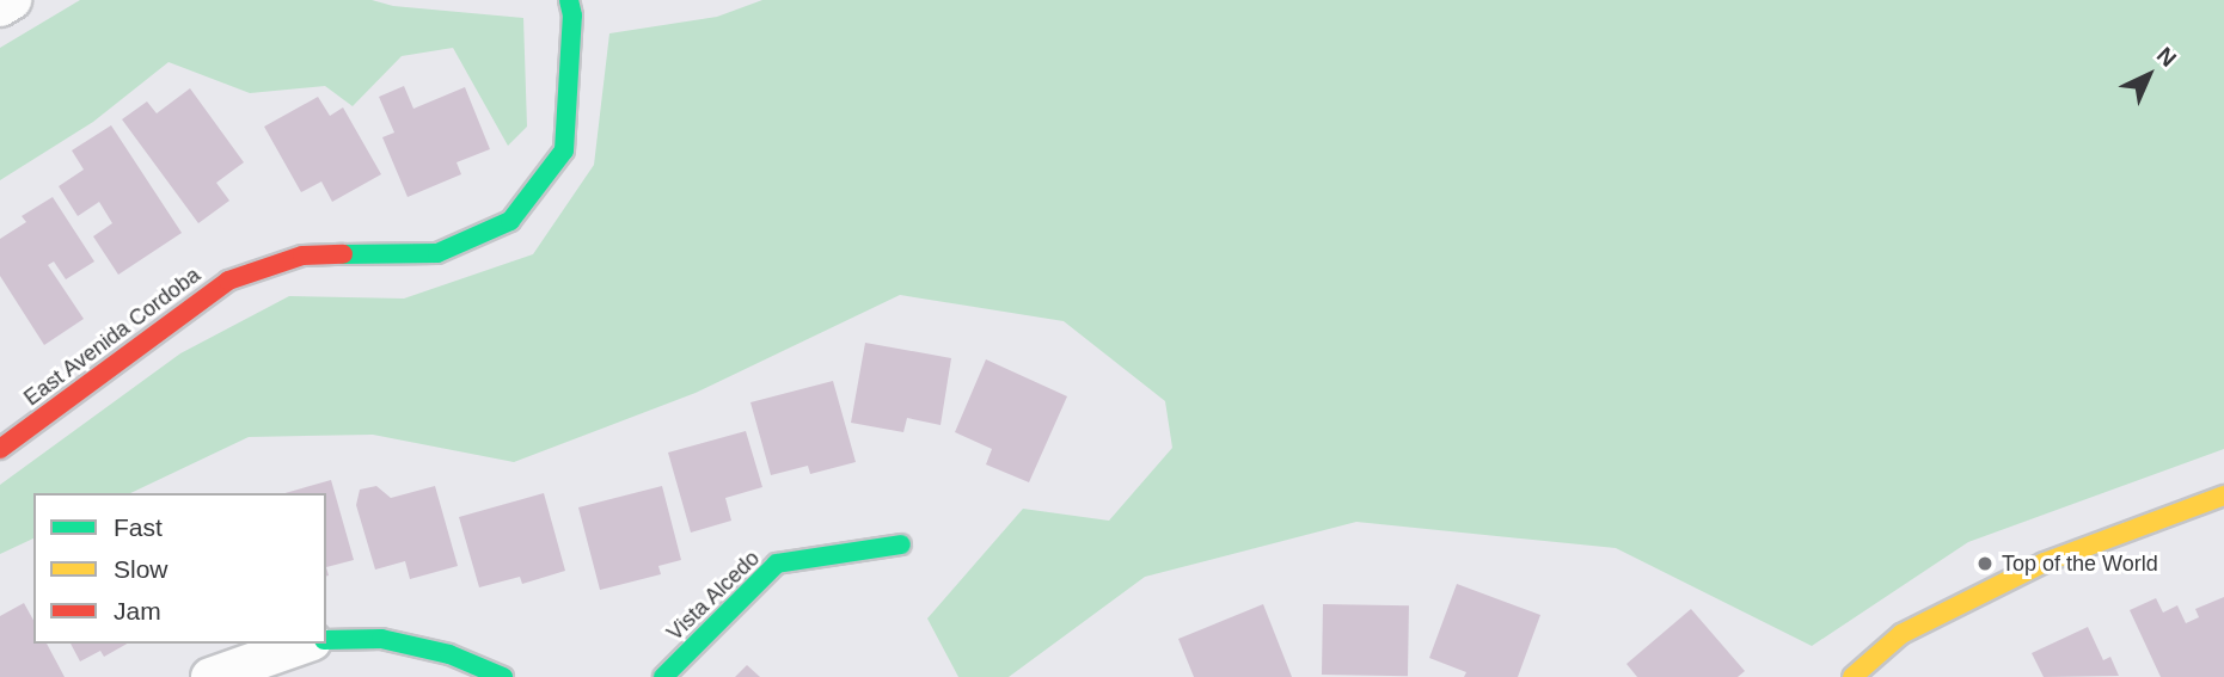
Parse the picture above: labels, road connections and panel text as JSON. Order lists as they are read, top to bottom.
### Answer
{
  "streets": {
    "street": ["East Avenida Cordoba", "Vista Alcedo"]
  },
  "places": ["Top of the World"],
  "legend": ["Fast", "Slow", "Jam"],
  "north": "top right"
}
